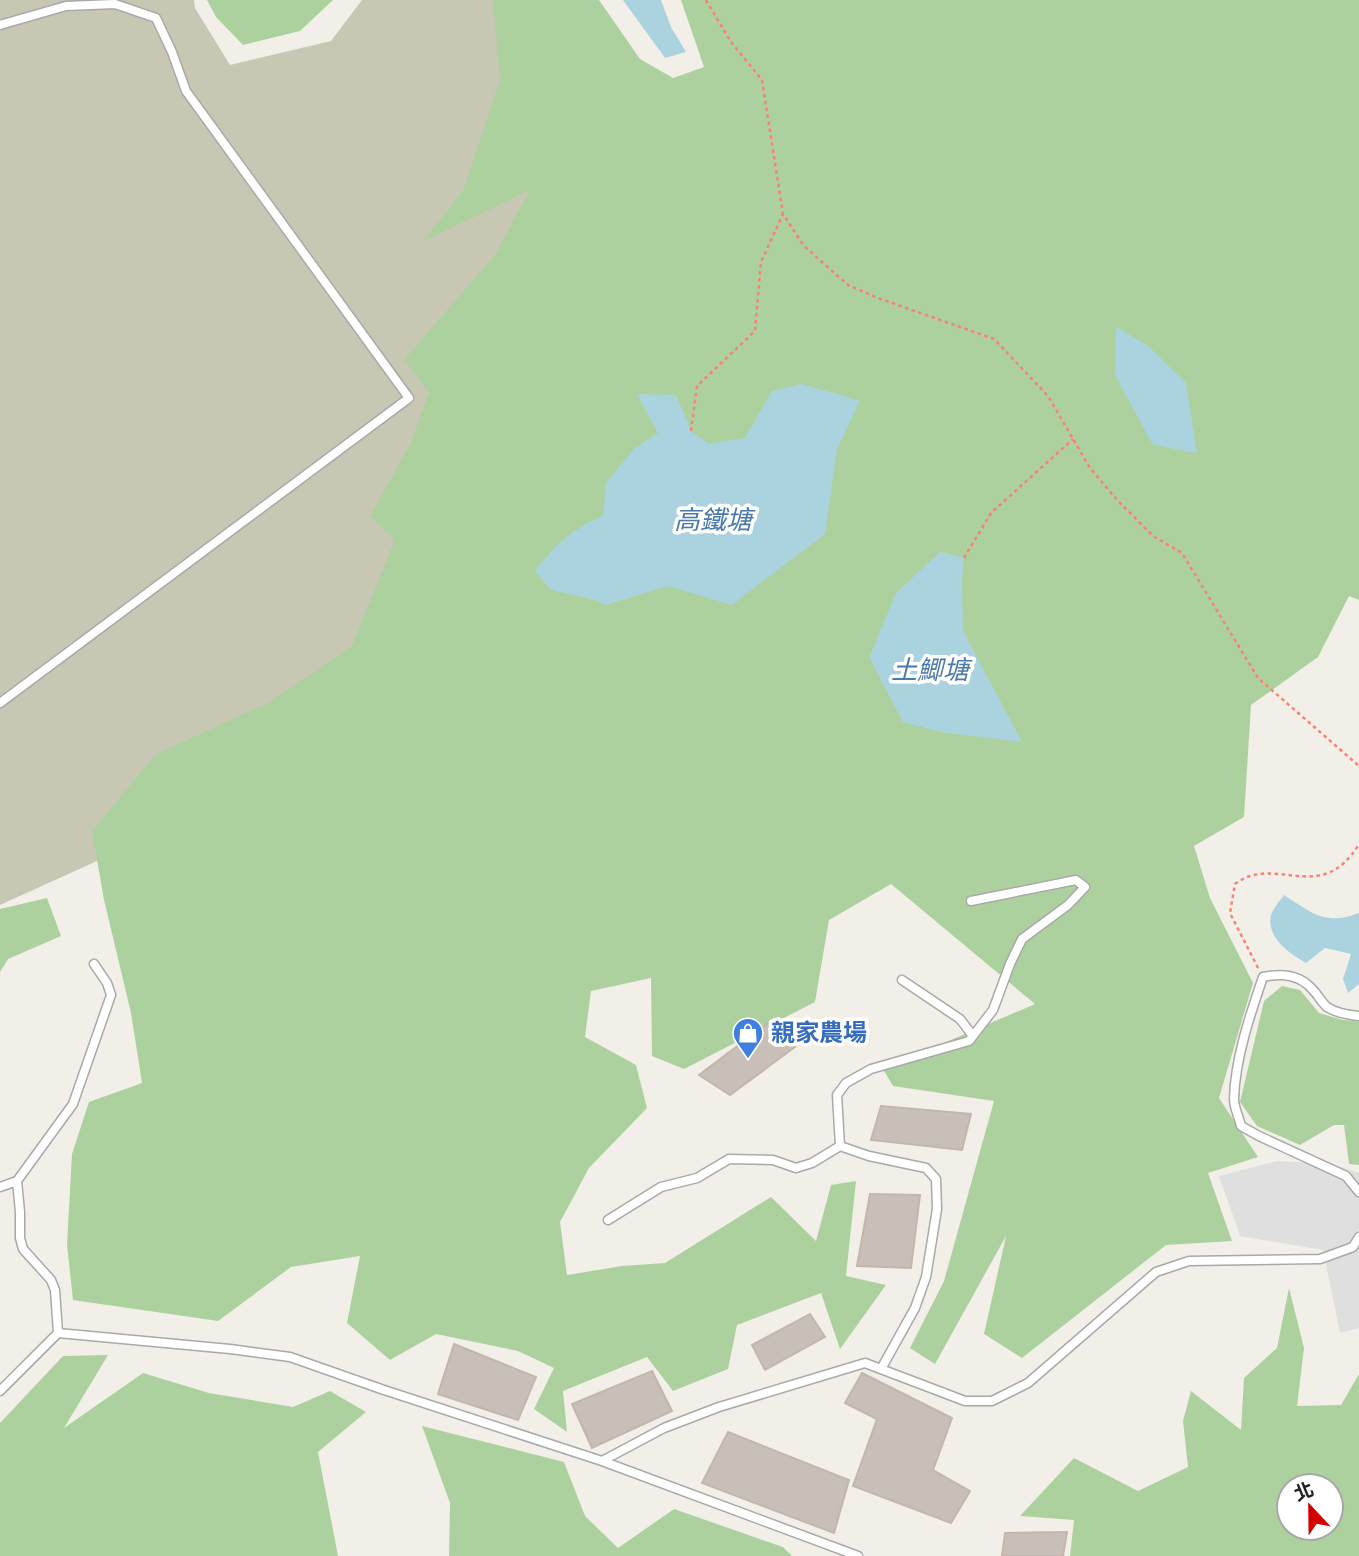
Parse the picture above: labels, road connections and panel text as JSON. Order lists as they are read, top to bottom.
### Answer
{
  "water": ["高鐵塘", "土鯽塘"],
  "places": {
    "shop": ["親家農場"]
  },
  "north": "top"
}
